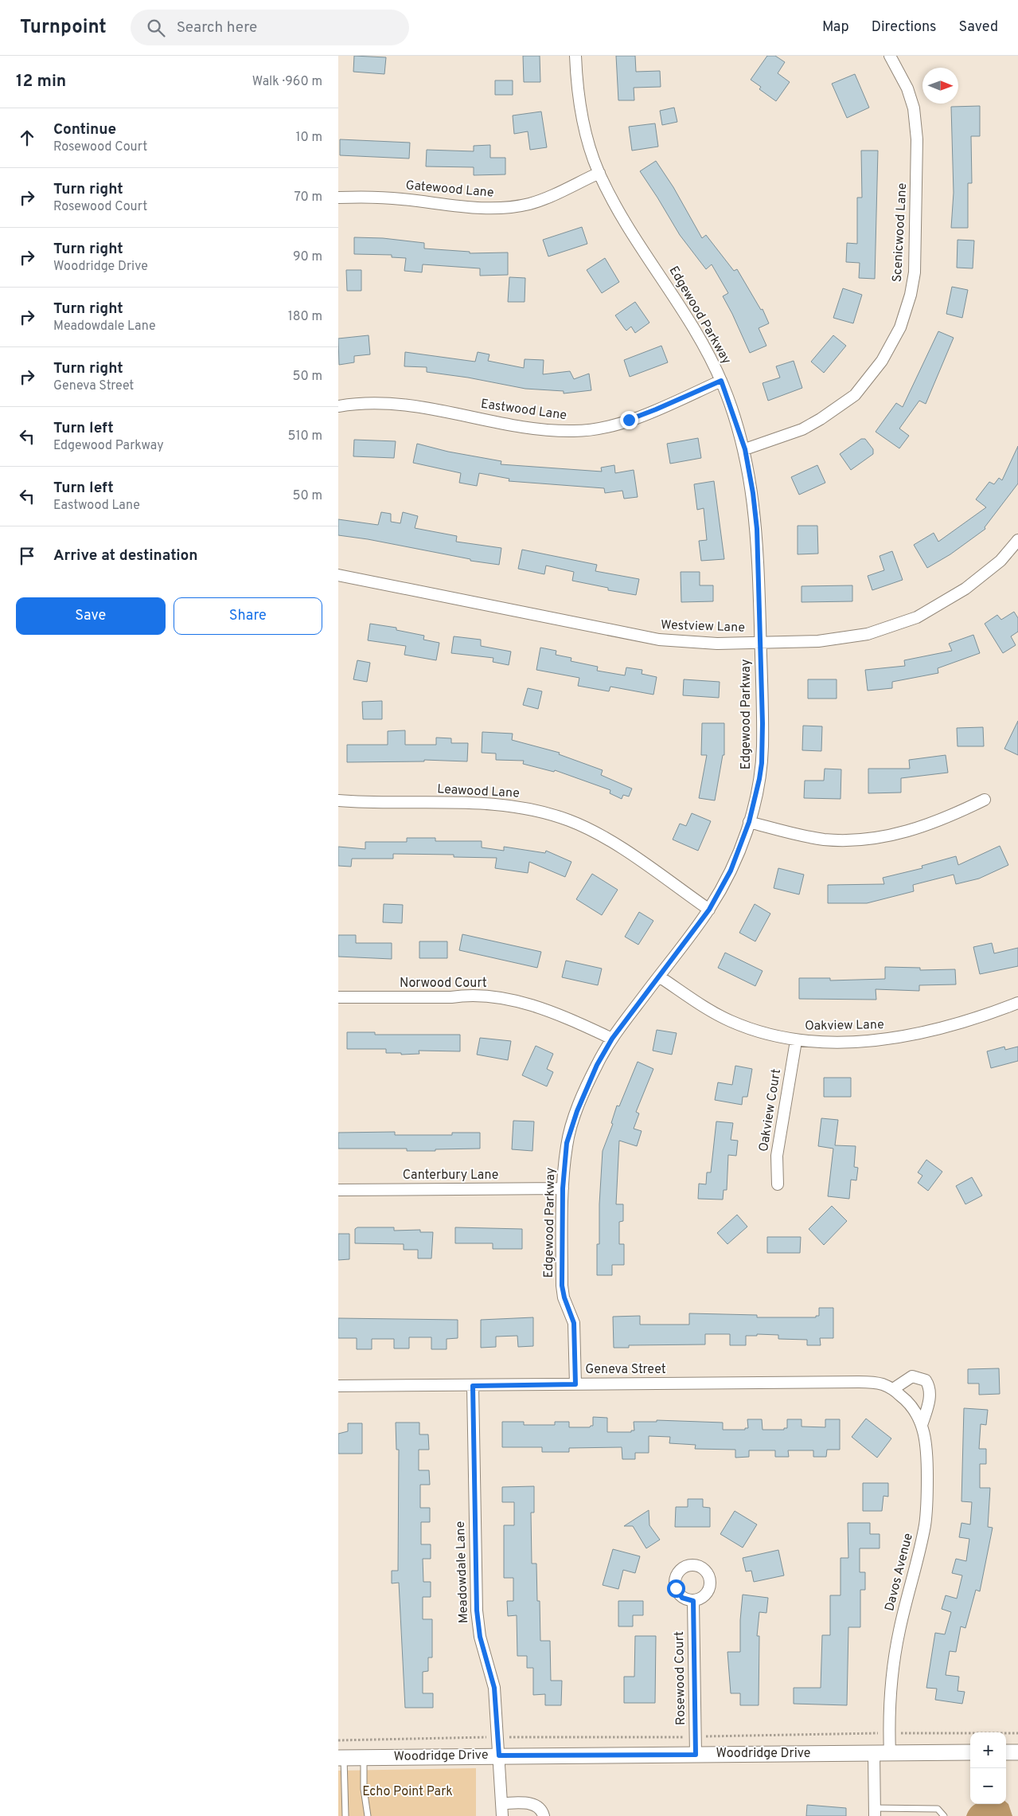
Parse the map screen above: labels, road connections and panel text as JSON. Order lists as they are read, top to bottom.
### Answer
{
  "streets": {
    "street": [
      "Gatewood Lane",
      "Scenicwood Lane",
      "Edgewood Parkway",
      "Eastwood Lane",
      "Westview Lane",
      "Leawood Lane",
      "Norwood Court",
      "Oakview Lane",
      "Oakview Court",
      "Canterbury Lane",
      "Geneva Street",
      "Meadowdale Lane",
      "Davos Avenue",
      "Rosewood Court",
      "Woodridge Drive"
    ]
  },
  "crossings": [
    ["Gatewood Lane", "Edgewood Parkway"],
    ["Scenicwood Lane", "Edgewood Parkway"],
    ["Edgewood Parkway", "Eastwood Lane"],
    ["Edgewood Parkway", "Westview Lane"],
    ["Edgewood Parkway", "Leawood Lane"],
    ["Edgewood Parkway", "Norwood Court"],
    ["Edgewood Parkway", "Oakview Lane"],
    ["Edgewood Parkway", "Canterbury Lane"],
    ["Edgewood Parkway", "Geneva Street"],
    ["Oakview Lane", "Oakview Court"],
    ["Geneva Street", "Meadowdale Lane"],
    ["Geneva Street", "Davos Avenue"],
    ["Meadowdale Lane", "Woodridge Drive"],
    ["Davos Avenue", "Woodridge Drive"],
    ["Rosewood Court", "Woodridge Drive"]
  ],
  "parks": ["Echo Point Park"],
  "north": "right",
  "page": {
    "header": "Turnpoint",
    "search": "Search here",
    "nav": ["Map", "Directions", "Saved"],
    "heading": ["12 min", "Walk · 960 m"],
    "list": [
      ["Continue", "Rosewood Court", "10 m"],
      ["Turn right", "Rosewood Court", "70 m"],
      ["Turn right", "Woodridge Drive", "90 m"],
      ["Turn right", "Meadowdale Lane", "180 m"],
      ["Turn right", "Geneva Street", "50 m"],
      ["Turn left", "Edgewood Parkway", "510 m"],
      ["Turn left", "Eastwood Lane", "50 m"],
      "Arrive at destination"
    ],
    "buttons": ["Save", "Share"],
    "map_buttons": ["+", "−"]
  }
}
